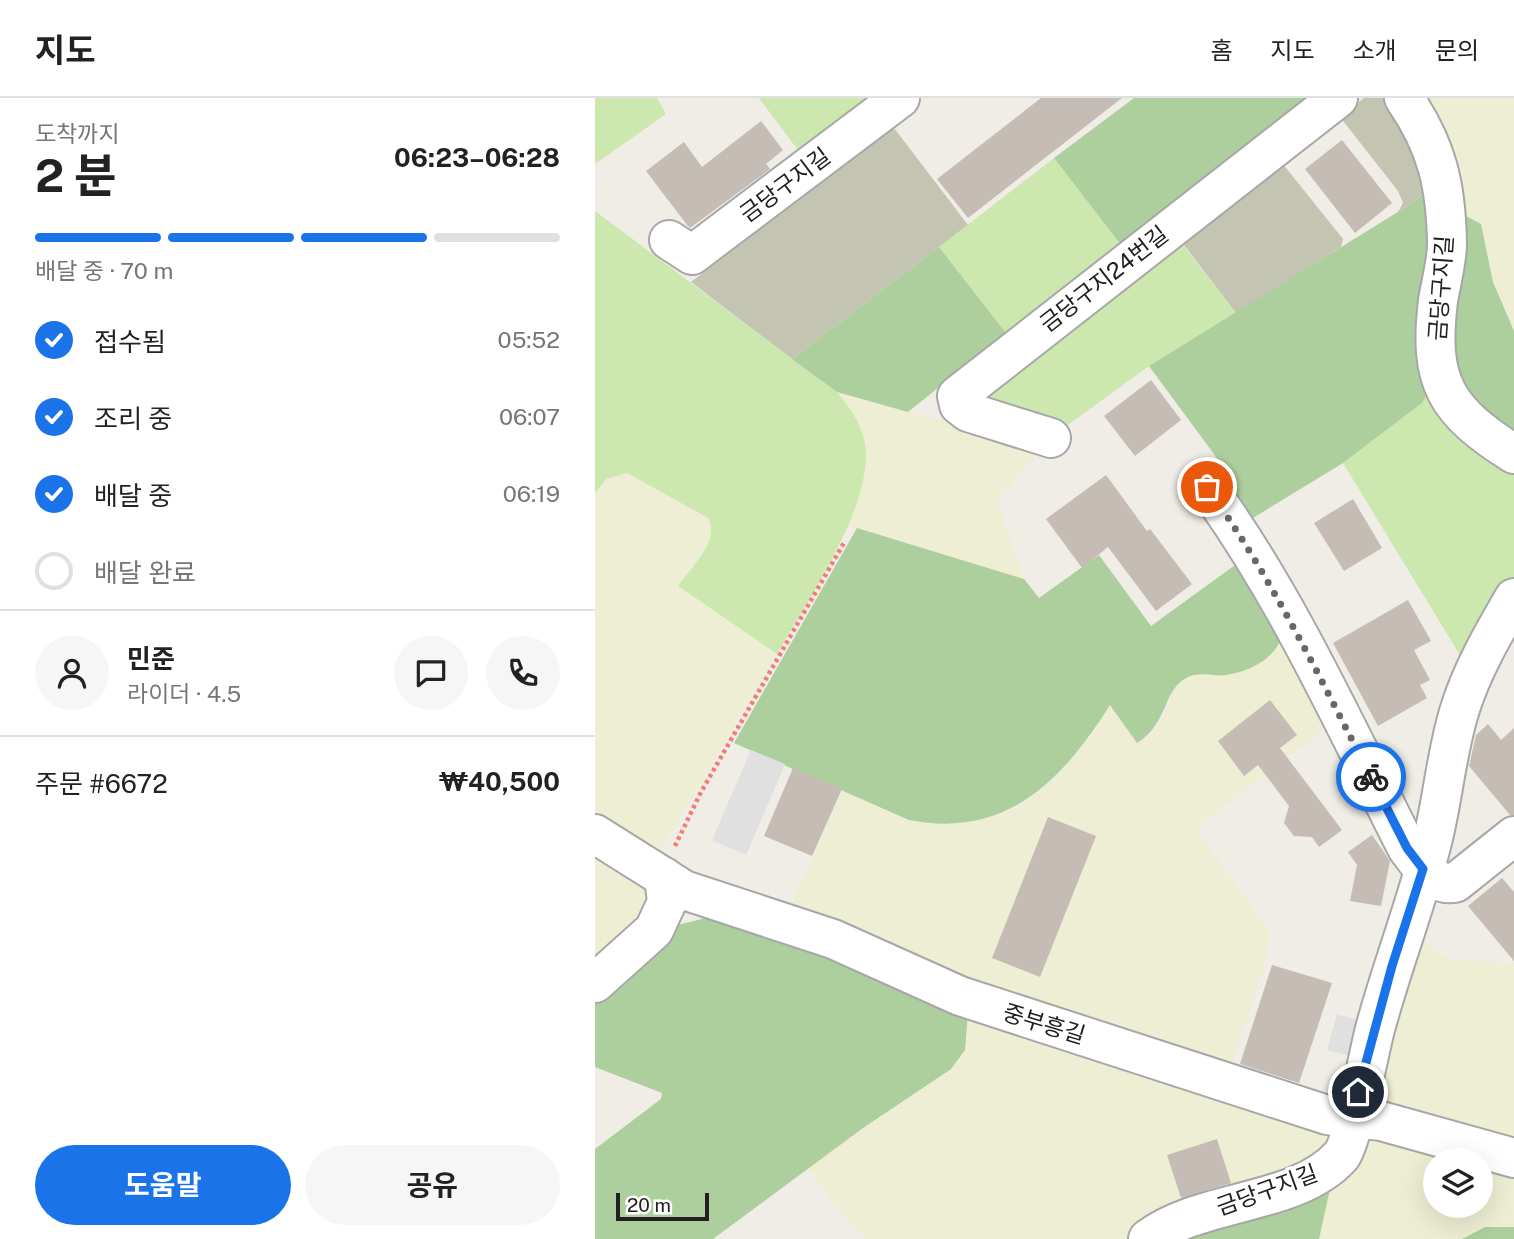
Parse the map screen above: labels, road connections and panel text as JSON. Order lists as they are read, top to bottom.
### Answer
{
  "streets": {
    "street": ["금당구지길", "금당구지24번길", "중부흥길"]
  },
  "crossings": [
    ["금당구지길", "중부흥길"]
  ],
  "scale_bar": "20 m",
  "page": {
    "header": "지도",
    "nav": [
      "홈",
      "지도",
      "소개",
      "문의"
    ],
    "heading": ["2 분", "도착까지", "06:23–06:28"],
    "panel": [
      "민준",
      "라이더 · 4.5",
      "주문 #6672",
      "₩40,500"
    ],
    "bar": "배달 중 · 70 m",
    "list": [
      ["접수됨", "05:52"],
      ["조리 중", "06:07"],
      ["배달 중", "06:19"],
      "배달 완료"
    ],
    "buttons": ["도움말", "공유"],
    "scale": "20 m"
  }
}
